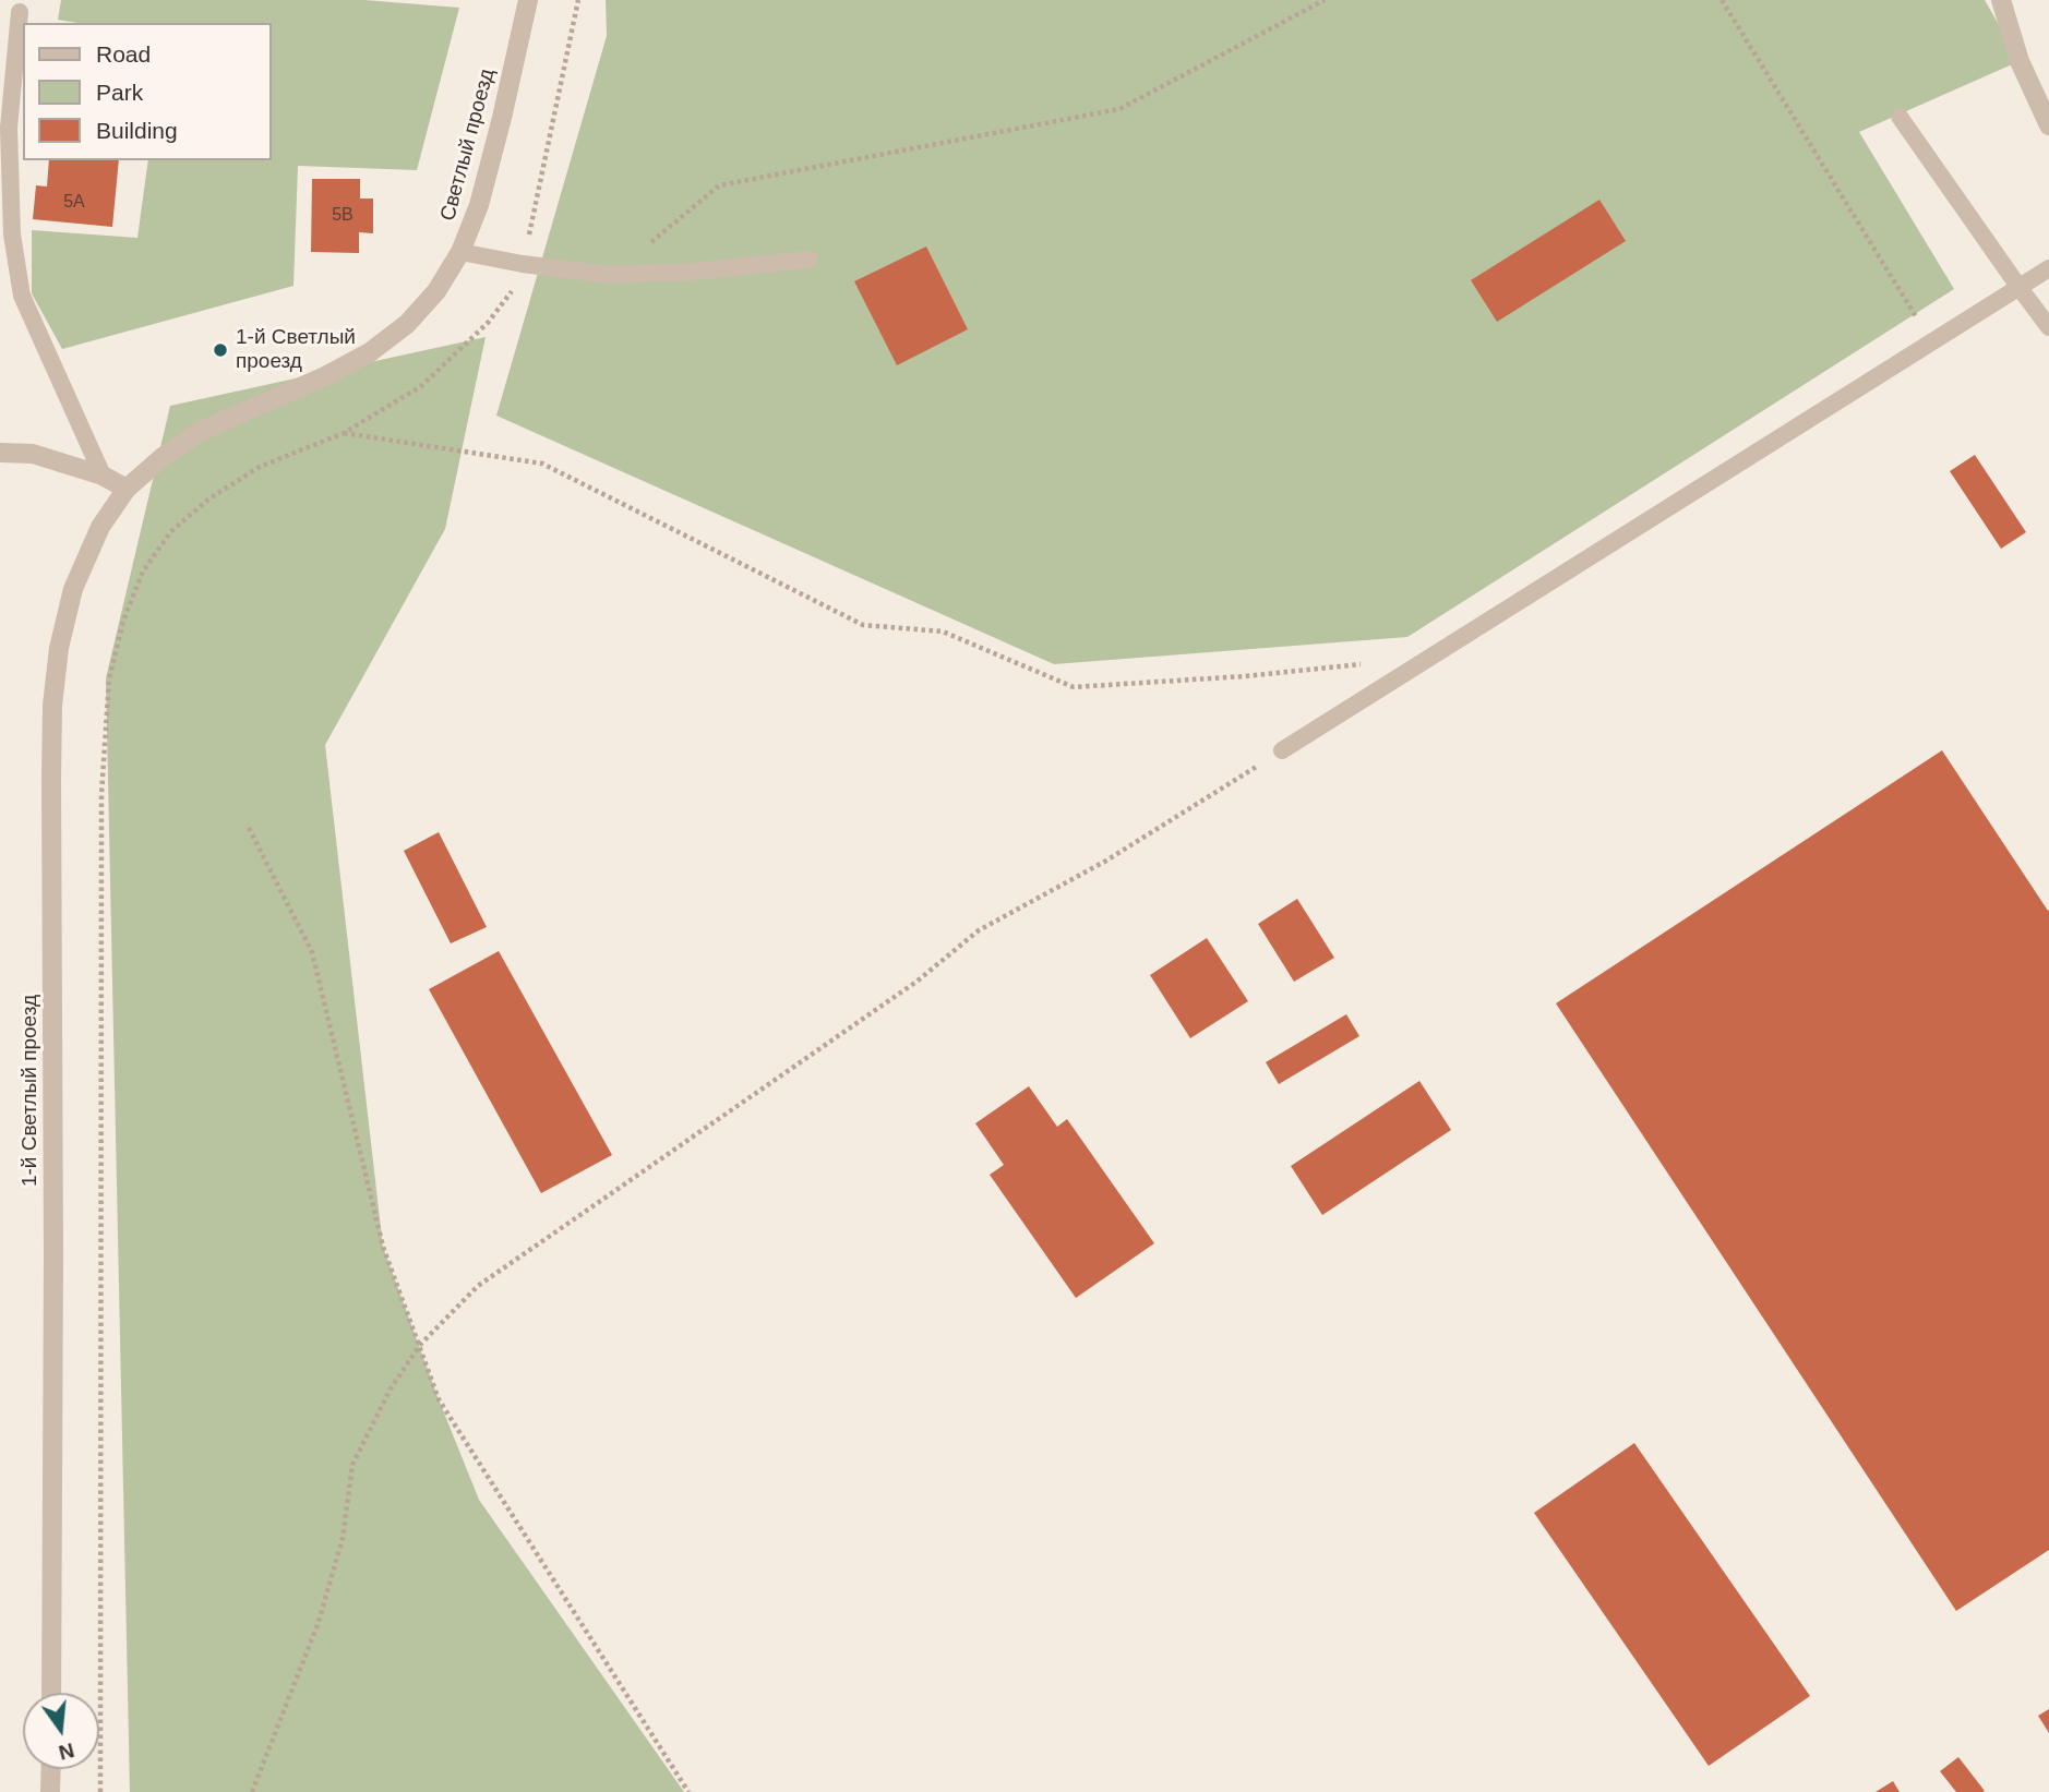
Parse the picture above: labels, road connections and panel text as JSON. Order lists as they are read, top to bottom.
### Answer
{
  "streets": {
    "street": ["Светлый проезд", "1-й Светлый проезд"]
  },
  "crossings": [
    ["Светлый проезд", "1-й Светлый проезд"]
  ],
  "places": ["1-й Светлый проезд"],
  "house_numbers": ["5А", "5В"],
  "legend": ["Road", "Park", "Building"],
  "north": "bottom"
}
